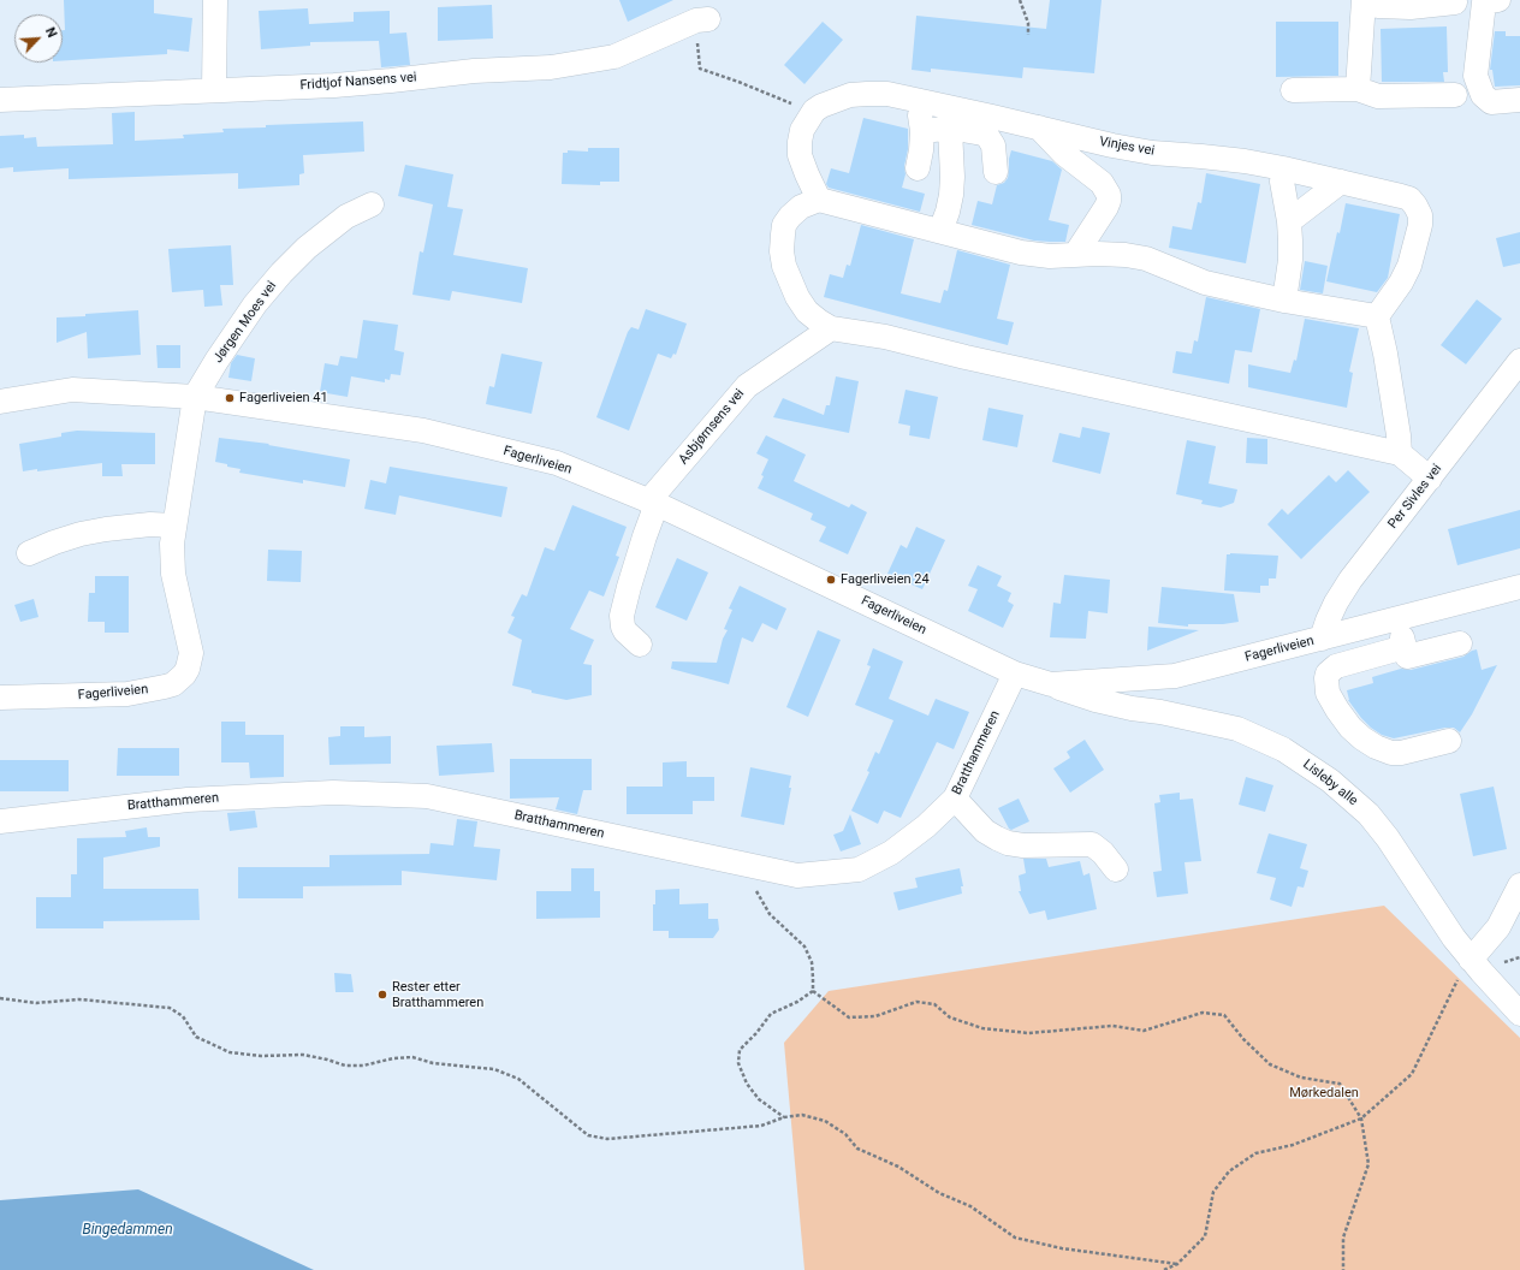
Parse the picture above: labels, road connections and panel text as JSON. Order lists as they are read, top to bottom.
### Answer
{
  "streets": {
    "street": [
      "Fridtjof Nansens vei",
      "Vinjes vei",
      "Jørgen Moes vei",
      "Asbjørnsens vei",
      "Fagerliveien",
      "Per Sivles vei",
      "Bratthammeren",
      "Lisleby alle"
    ]
  },
  "crossings": [
    ["Jørgen Moes vei", "Fagerliveien"],
    ["Asbjørnsens vei", "Fagerliveien"],
    ["Fagerliveien", "Per Sivles vei"],
    ["Fagerliveien", "Bratthammeren"],
    ["Fagerliveien", "Lisleby alle"]
  ],
  "water": ["Bingedammen"],
  "parks": ["Mørkedalen"],
  "places": ["Fagerliveien 41", "Fagerliveien 24", "Rester etter Bratthammeren"],
  "north": "top right"
}
